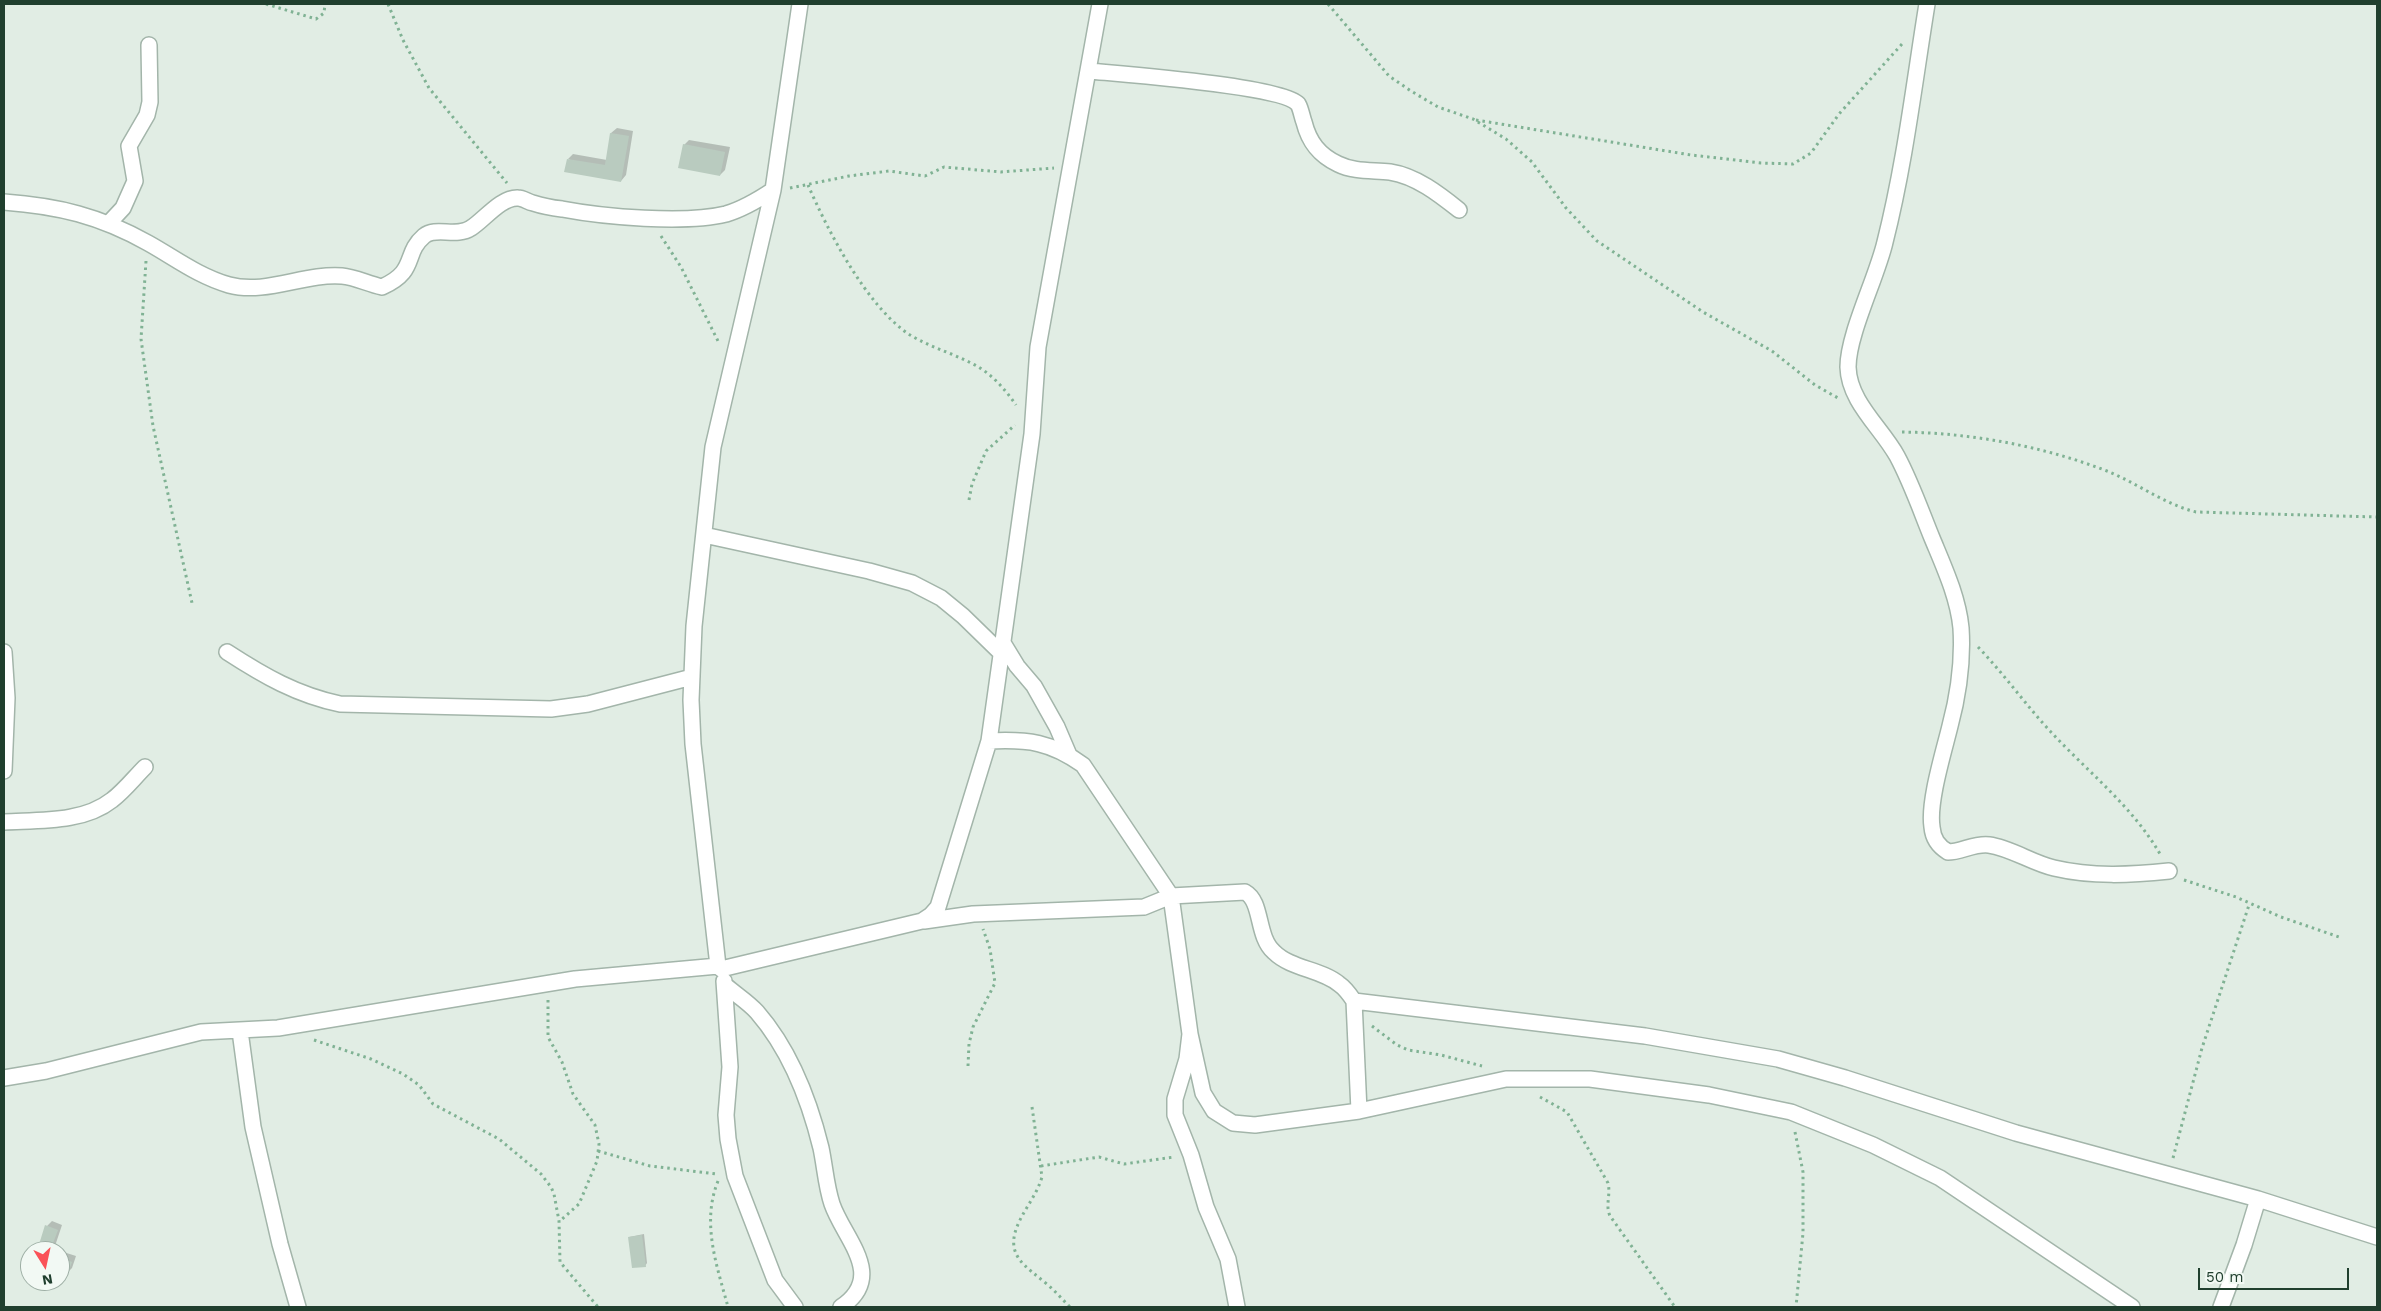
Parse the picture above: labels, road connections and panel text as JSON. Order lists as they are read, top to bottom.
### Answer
{
  "scale_bar": "50 m",
  "north": "bottom"
}
